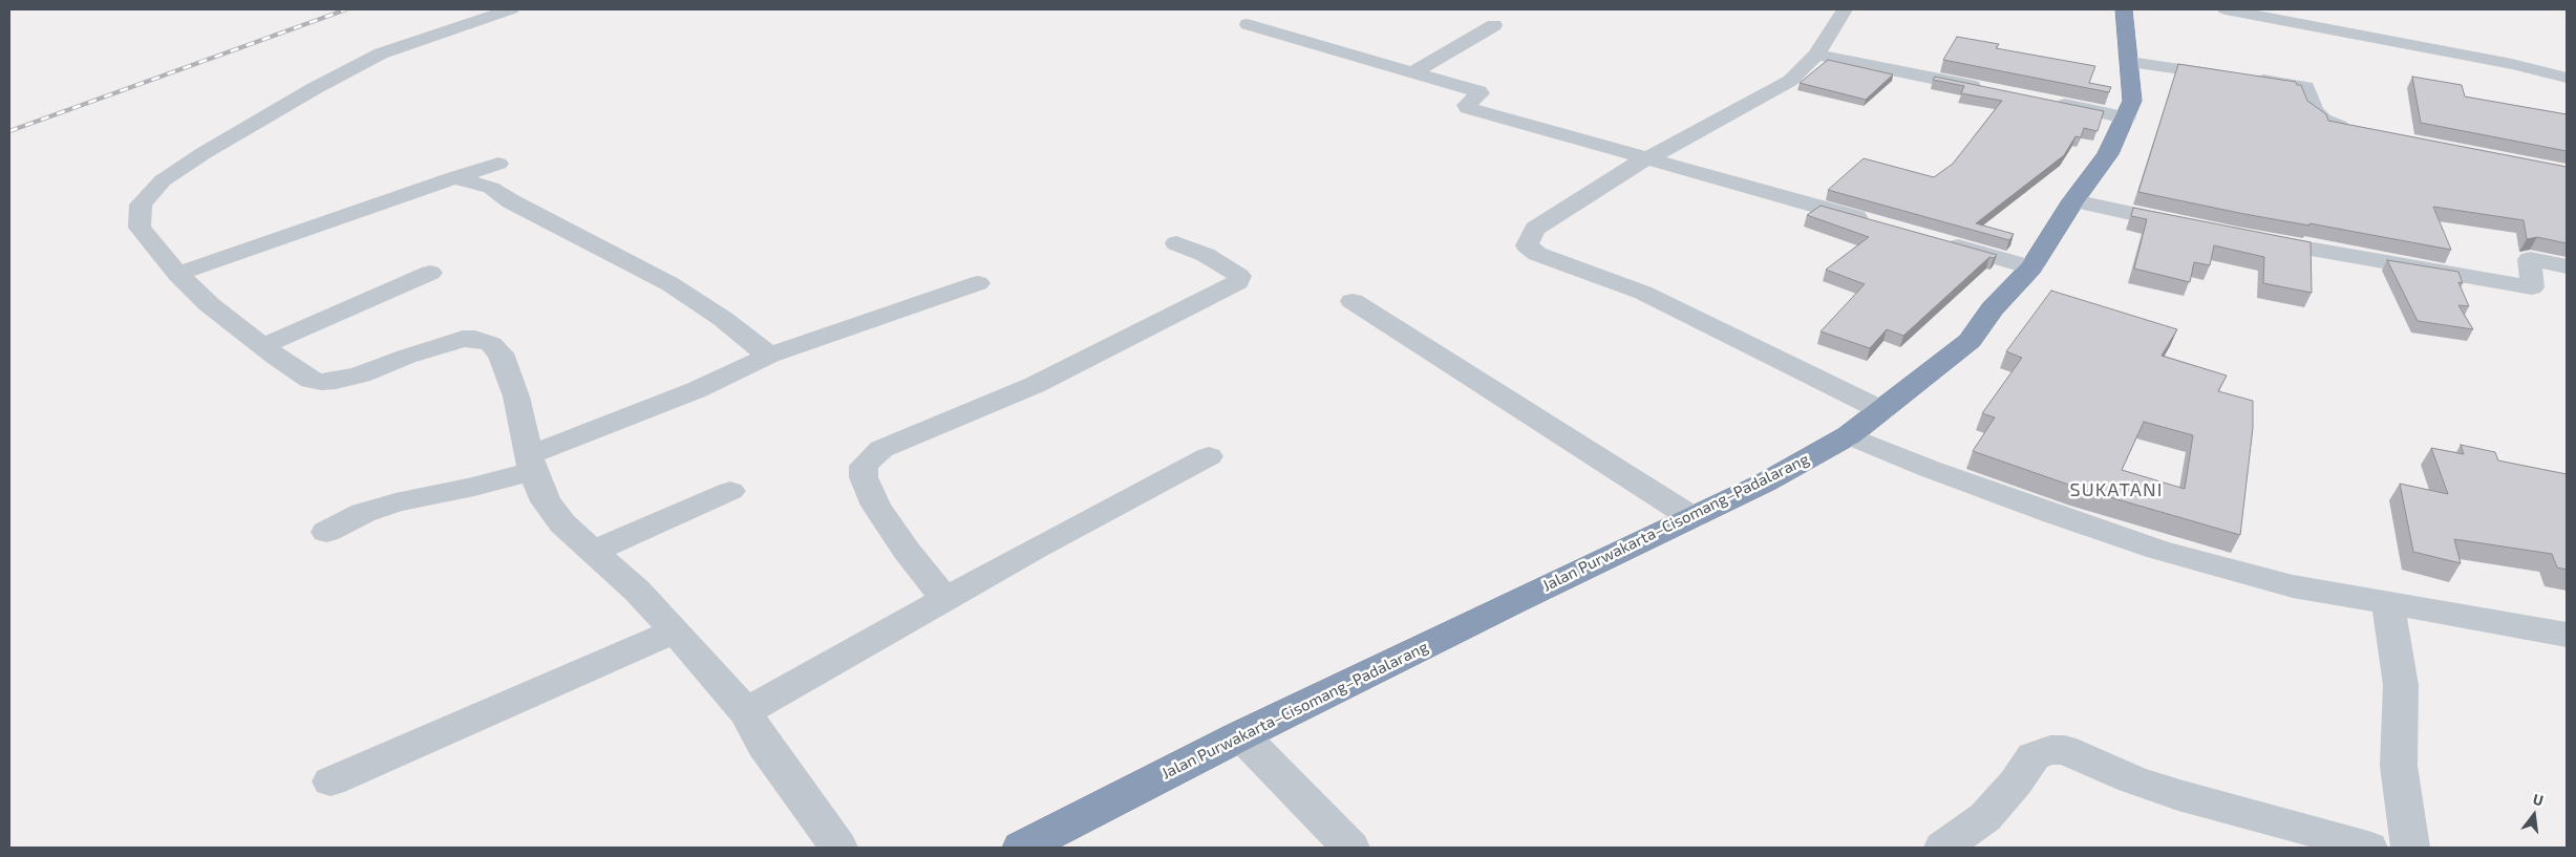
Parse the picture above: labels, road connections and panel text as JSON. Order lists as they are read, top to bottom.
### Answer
{
  "streets": {
    "highway": ["Jalan Purwakarta–Cisomang–Padalarang"]
  },
  "districts": ["SUKATANI"],
  "north": "top"
}
